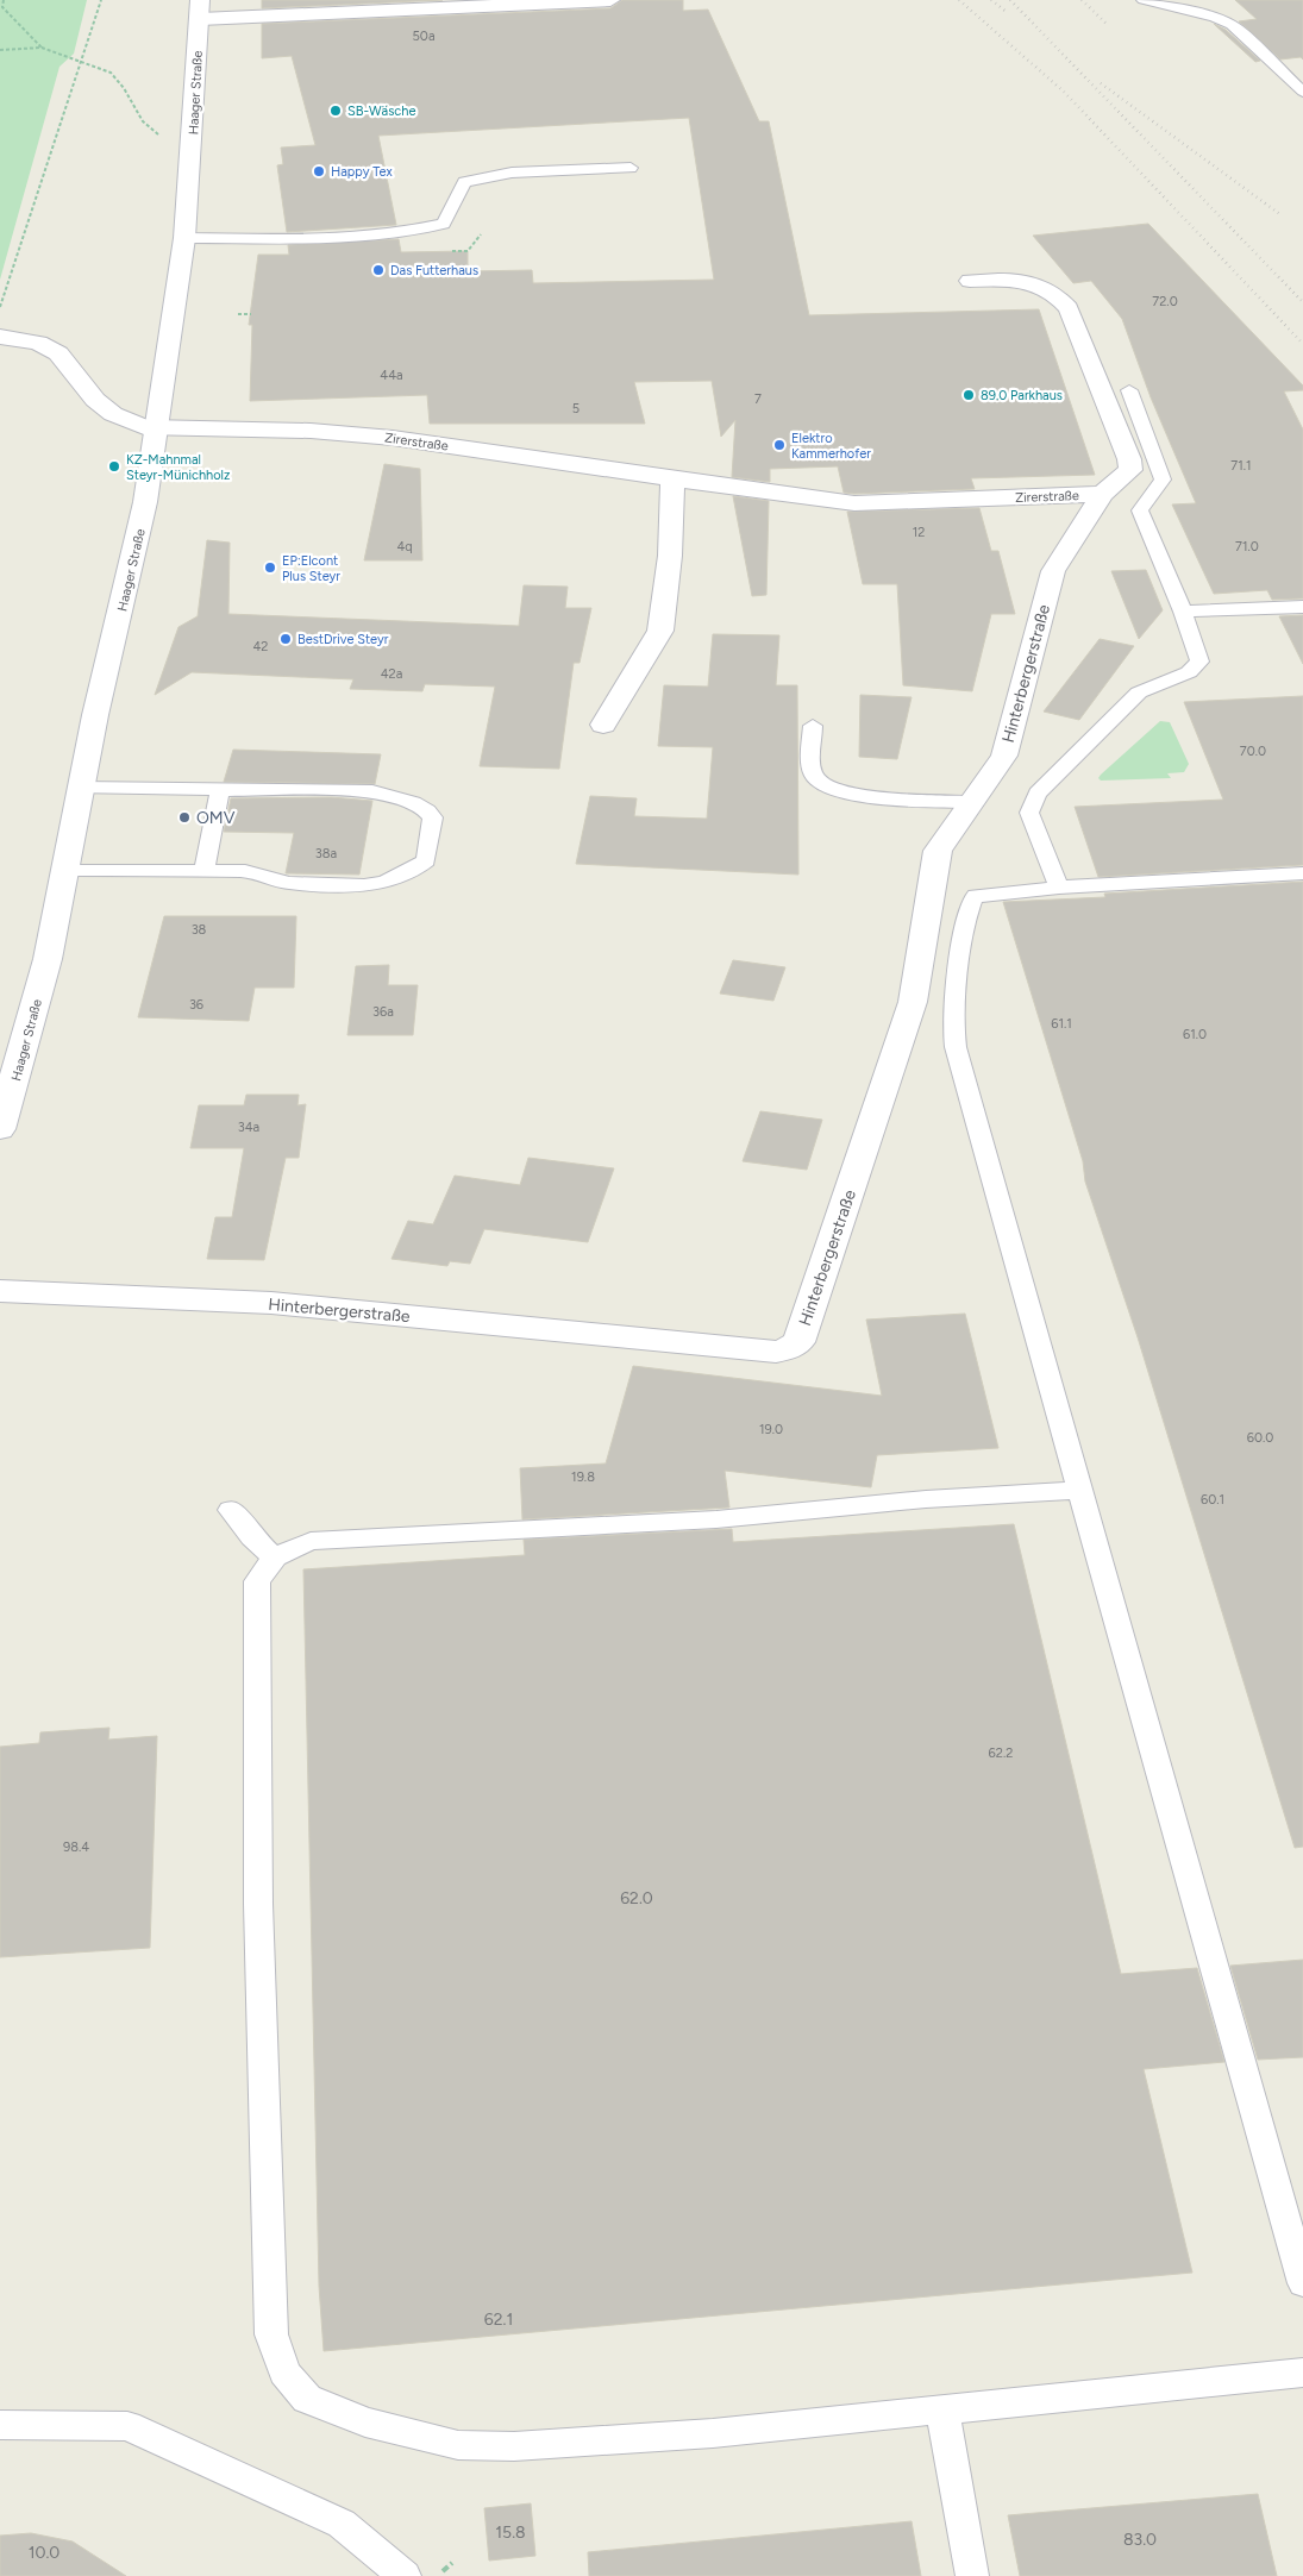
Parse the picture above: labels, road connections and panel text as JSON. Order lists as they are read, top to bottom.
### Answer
{
  "streets": {
    "street": ["Haager Straße", "Zirerstraße", "Hinterbergerstraße"]
  },
  "crossings": [
    ["Haager Straße", "Zirerstraße"],
    ["Zirerstraße", "Hinterbergerstraße"]
  ],
  "places": [
    "SB-Wäsche",
    "Happy Tex",
    "Das Futterhaus",
    "89.0 Parkhaus",
    "Elektro Kammerhofer",
    "KZ-Mahnmal Steyr-Münichholz",
    "EP:Elcont Plus Steyr",
    "BestDrive Steyr",
    "OMV"
  ],
  "house_numbers": [
    "50a",
    "72.0",
    "44a",
    "7",
    "5",
    "71.1",
    "12",
    "4q",
    "71.0",
    "42",
    "42a",
    "70.0",
    "38a",
    "38",
    "36",
    "36a",
    "61.1",
    "61.0",
    "34a",
    "19.0",
    "60.0",
    "19.8",
    "60.1",
    "62.2",
    "98.4",
    "62.0",
    "62.1",
    "15.8",
    "83.0",
    "10.0"
  ]
}
